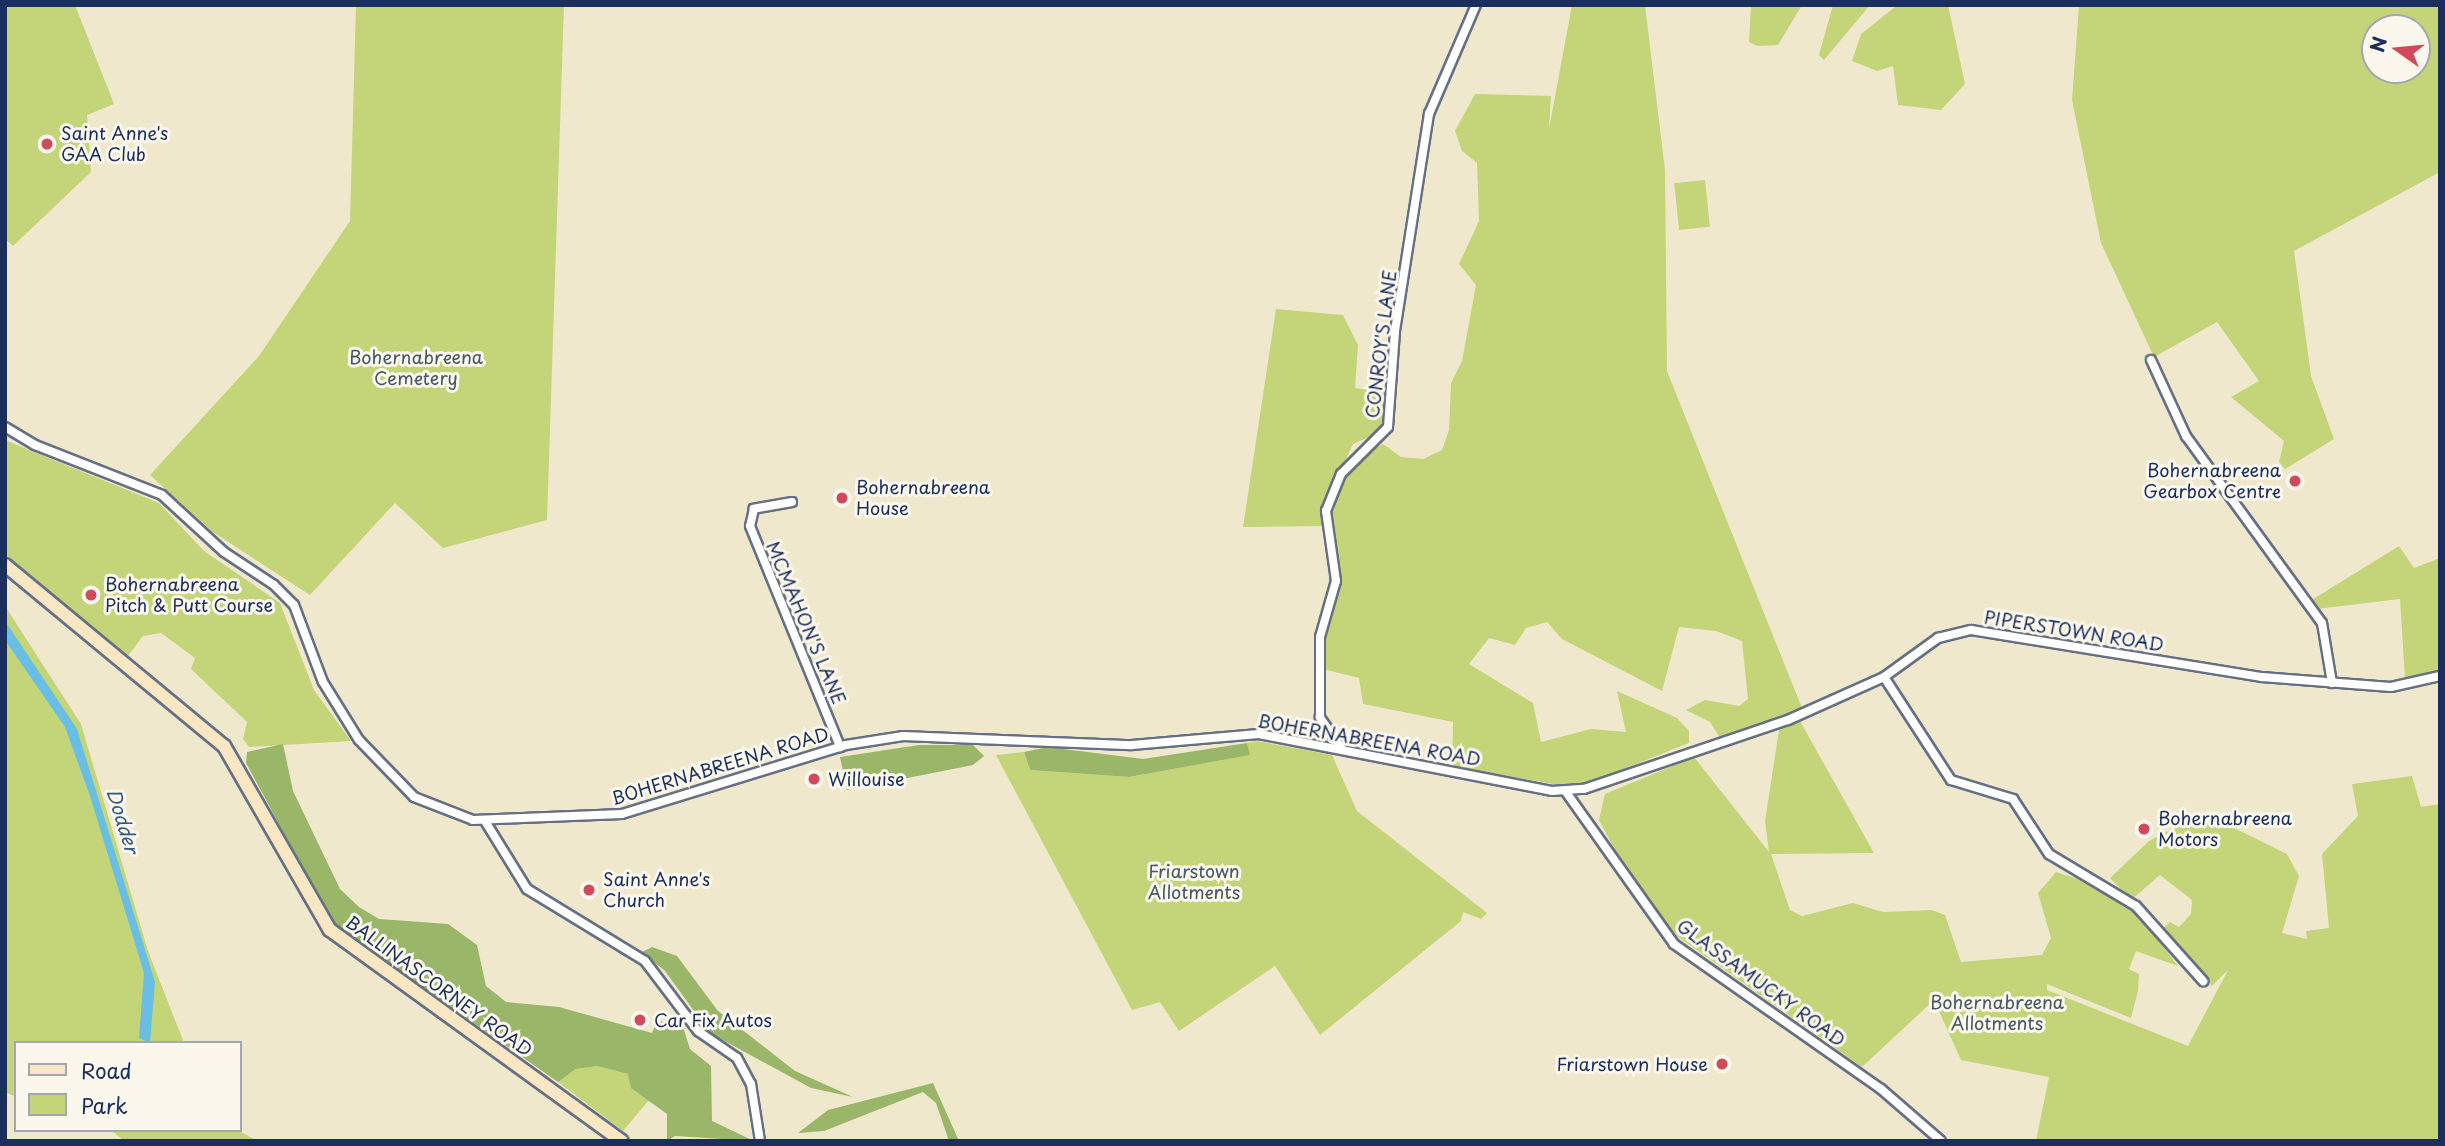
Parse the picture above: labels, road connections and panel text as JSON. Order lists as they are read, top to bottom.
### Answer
{
  "streets": {
    "main road": ["BALLINASCORNEY ROAD"],
    "street": [
      "CONROY'S LANE",
      "MCMAHON'S LANE",
      "PIPERSTOWN ROAD",
      "BOHERNABREENA ROAD",
      "GLASSAMUCKY ROAD"
    ]
  },
  "crossings": [
    ["CONROY'S LANE", "BOHERNABREENA ROAD"],
    ["MCMAHON'S LANE", "BOHERNABREENA ROAD"],
    ["PIPERSTOWN ROAD", "BOHERNABREENA ROAD"],
    ["PIPERSTOWN ROAD", "GLASSAMUCKY ROAD"],
    ["BOHERNABREENA ROAD", "GLASSAMUCKY ROAD"]
  ],
  "water": ["Dodder"],
  "parks": ["Bohernabreena Cemetery", "Friarstown Allotments", "Bohernabreena Allotments"],
  "places": [
    "Saint Anne's GAA Club",
    "Bohernabreena Gearbox Centre",
    "Bohernabreena House",
    "Bohernabreena Pitch & Putt Course",
    "Willouise",
    "Bohernabreena Motors",
    "Saint Anne's Church",
    "Car Fix Autos",
    "Friarstown House"
  ],
  "legend": ["Road", "Park"],
  "north": "left"
}
